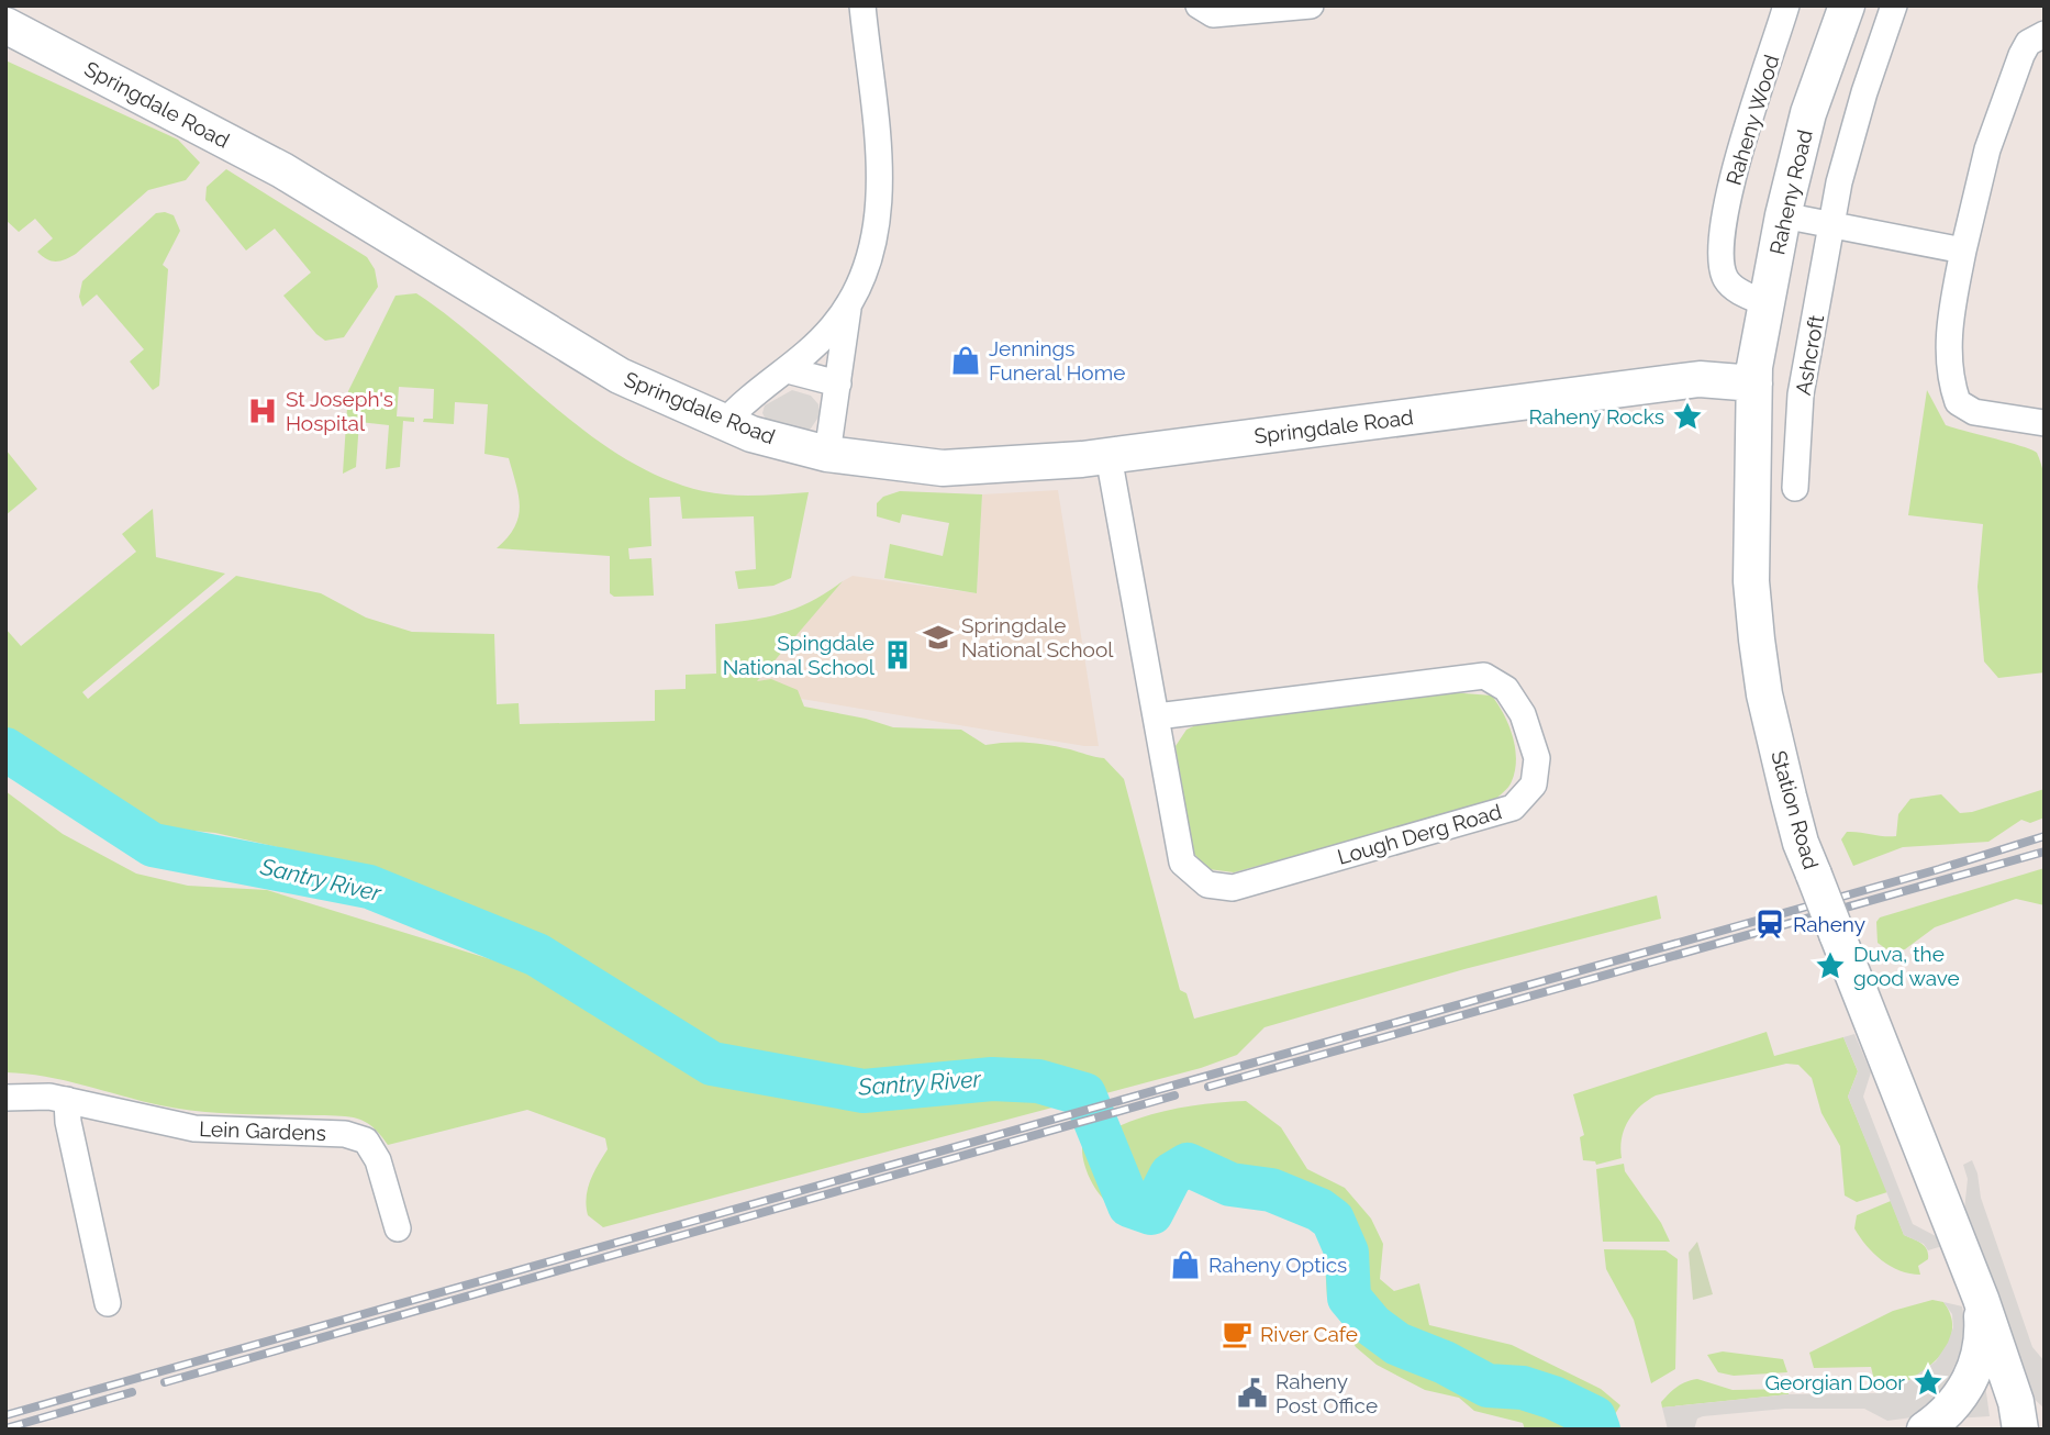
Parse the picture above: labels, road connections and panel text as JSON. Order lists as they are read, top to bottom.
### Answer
{
  "streets": {
    "street": [
      "Springdale Road",
      "Raheny Wood",
      "Raheny Road",
      "Ashcroft",
      "Station Road",
      "Lough Derg Road",
      "Lein Gardens"
    ]
  },
  "crossings": [
    ["Springdale Road", "Raheny Road"],
    ["Springdale Road", "Station Road"],
    ["Springdale Road", "Lough Derg Road"],
    ["Raheny Wood", "Raheny Road"],
    ["Raheny Road", "Station Road"]
  ],
  "water": ["Santry River"],
  "places": {
    "shop": ["Jennings Funeral Home", "Raheny Optics"],
    "hospital": ["St Joseph's Hospital"],
    "place": ["Raheny Rocks", "Duva, the good wave", "Georgian Door"],
    "school or university": ["Springdale National School"],
    "building": ["Spingdale National School"],
    "station": ["Raheny"],
    "cafe": ["River Cafe"],
    "public building": ["Raheny Post Office"]
  }
}
